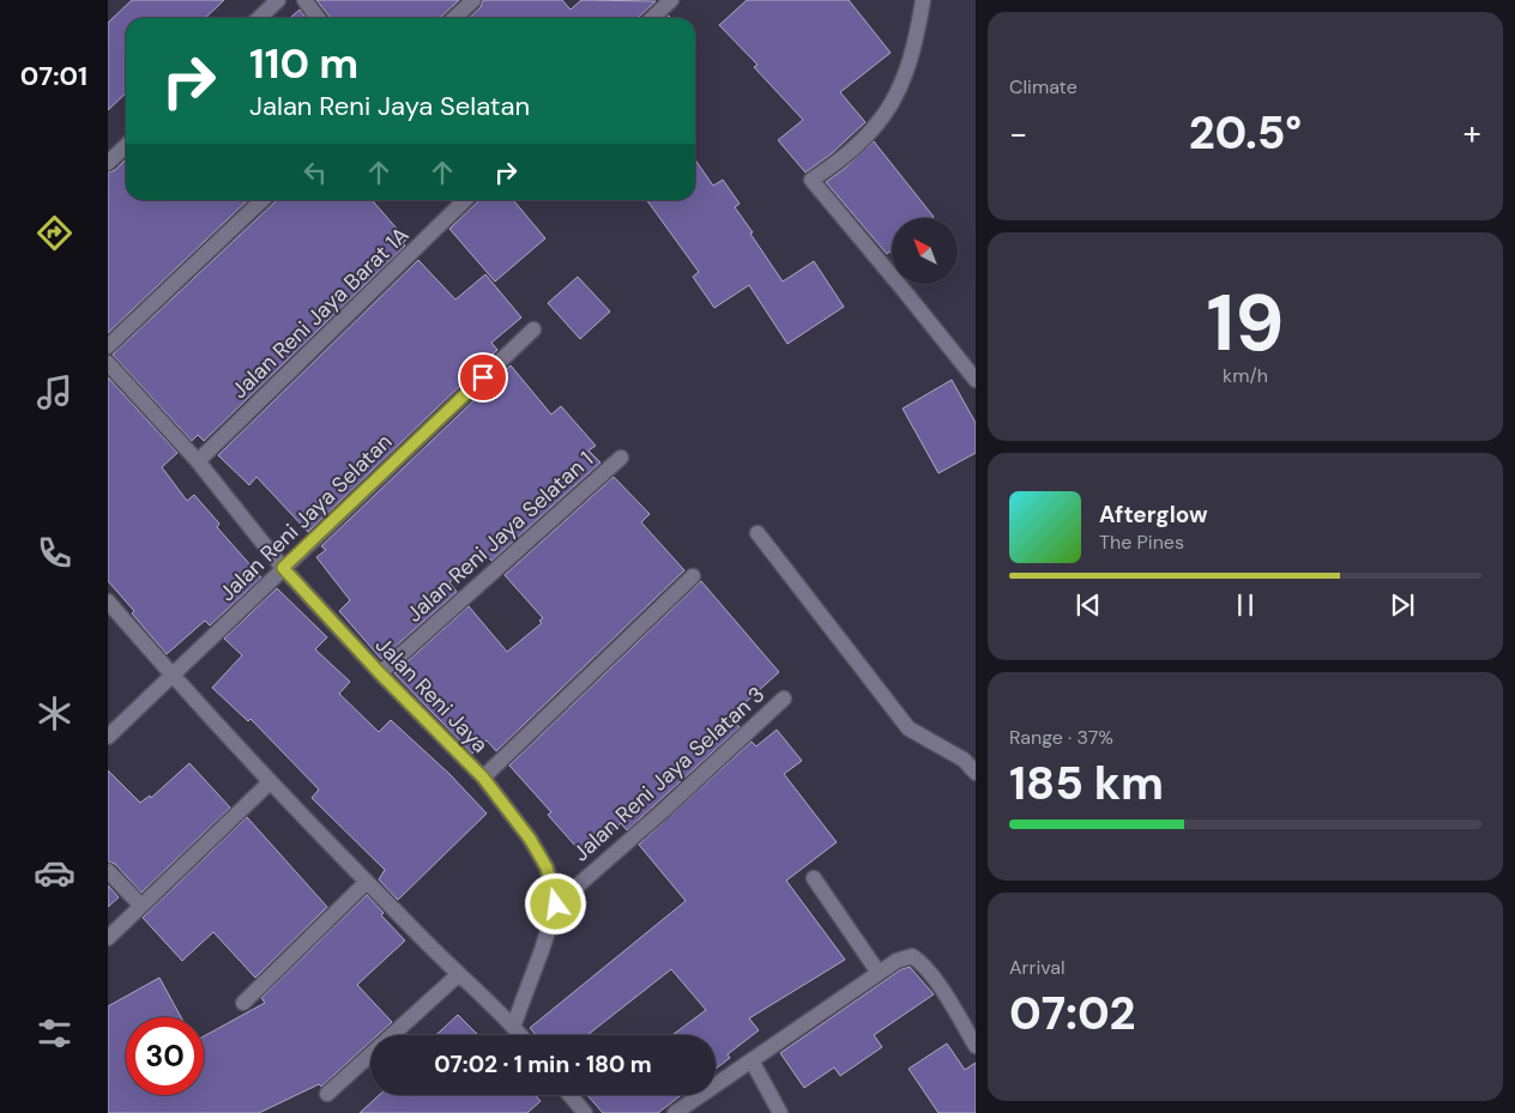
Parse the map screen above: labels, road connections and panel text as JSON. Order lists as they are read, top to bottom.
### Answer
{
  "streets": {
    "street": [
      "Jalan Reni Jaya Barat 1A",
      "Jalan Reni Jaya Selatan",
      "Jalan Reni Jaya Selatan 1",
      "Jalan Reni Jaya",
      "Jalan Reni Jaya Selatan 3"
    ]
  },
  "crossings": [
    ["Jalan Reni Jaya Barat 1A", "Jalan Reni Jaya"],
    ["Jalan Reni Jaya Selatan", "Jalan Reni Jaya"],
    ["Jalan Reni Jaya Selatan 1", "Jalan Reni Jaya"],
    ["Jalan Reni Jaya", "Jalan Reni Jaya Selatan 3"]
  ],
  "north": "top left",
  "page": {
    "tabs": "07:01",
    "tile": [
      "Climate",
      ["19", "km/h"],
      ["Range · 37%", "185 km"],
      ["Arrival", "07:02"]
    ],
    "turn": ["110 m", "Jalan Reni Jaya Selatan"],
    "heat": ["−", "20.5°", "+"],
    "song": ["Afterglow", "The Pines"],
    "limit": "30",
    "trip": "07:02 · 1 min · 180 m"
  }
}
